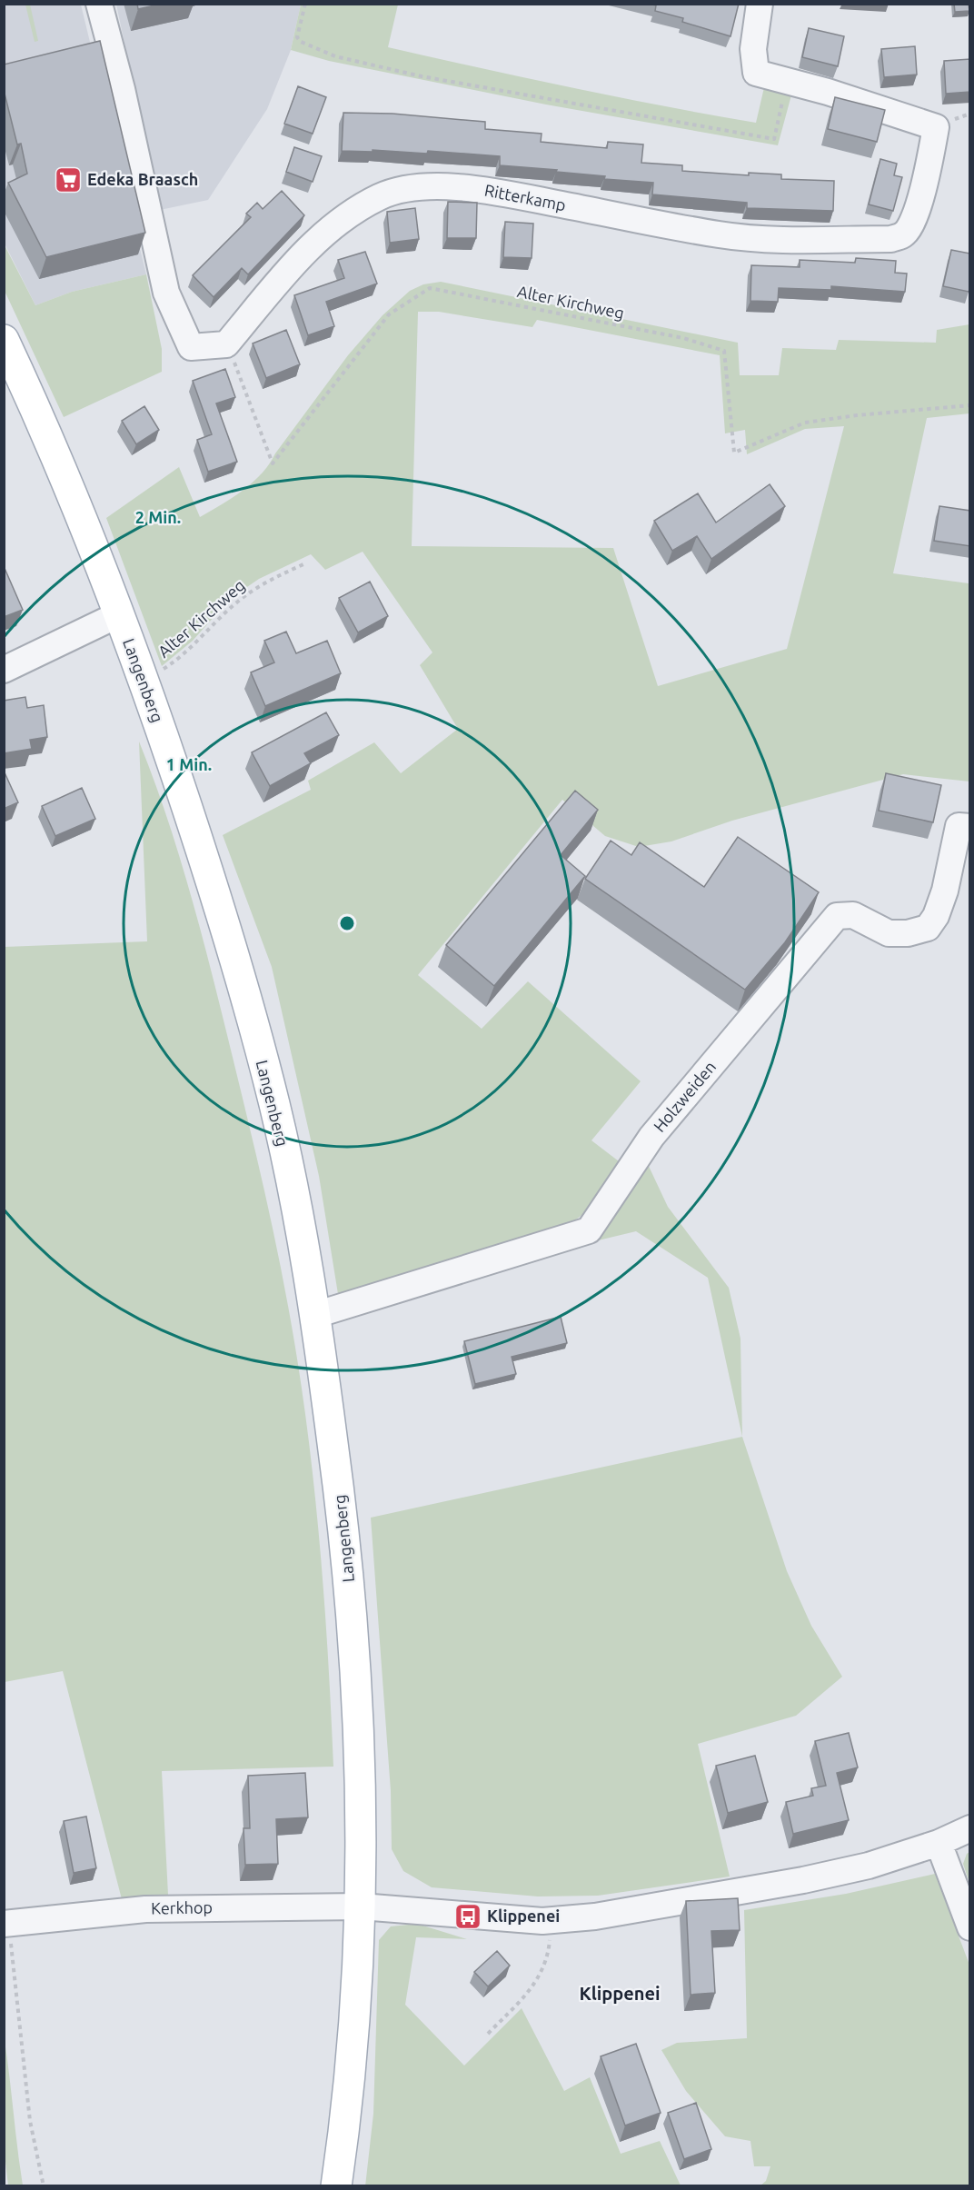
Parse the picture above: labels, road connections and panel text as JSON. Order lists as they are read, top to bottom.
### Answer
{
  "streets": {
    "main road": ["Langenberg"],
    "street": ["Ritterkamp", "Holzweiden", "Kerkhop"],
    "path": ["Alter Kirchweg"]
  },
  "crossings": [
    ["Ritterkamp", "Alter Kirchweg"],
    ["Alter Kirchweg", "Langenberg"],
    ["Langenberg", "Holzweiden"],
    ["Langenberg", "Kerkhop"]
  ],
  "districts": ["Klippenei"],
  "places": {
    "supermarket": ["Edeka Braasch"],
    "bus stop": ["Klippenei"]
  },
  "rings": ["2 Min.", "1 Min."]
}
